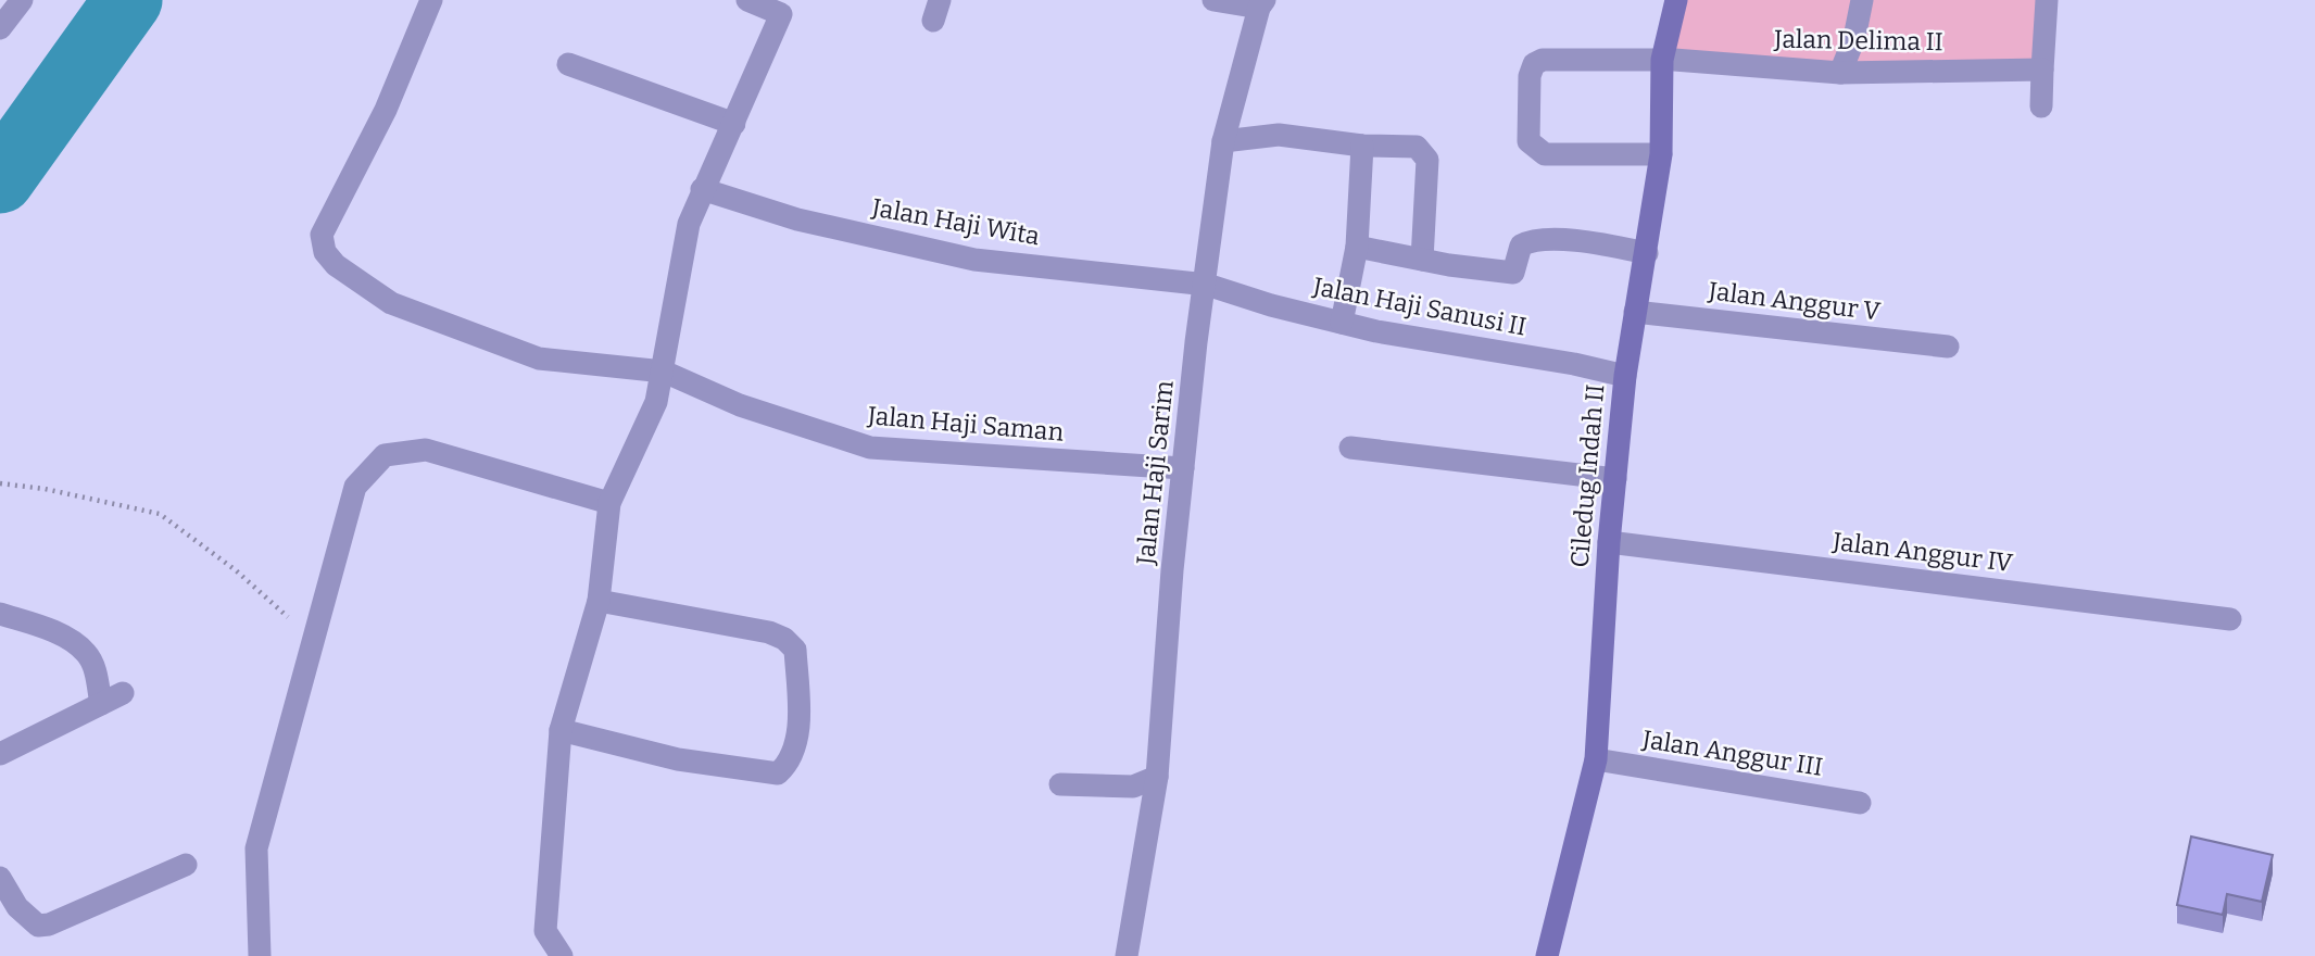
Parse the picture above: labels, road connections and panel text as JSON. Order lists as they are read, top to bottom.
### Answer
{
  "streets": {
    "street": [
      "Jalan Delima II",
      "Jalan Haji Wita",
      "Jalan Anggur V",
      "Jalan Haji Sanusi II",
      "Jalan Haji Saman",
      "Jalan Haji Sarim",
      "Ciledug Indah II",
      "Jalan Anggur IV",
      "Jalan Anggur III"
    ]
  },
  "crossings": [
    ["Jalan Delima II", "Ciledug Indah II"],
    ["Jalan Haji Wita", "Jalan Haji Sanusi II"],
    ["Jalan Haji Wita", "Jalan Haji Sarim"],
    ["Jalan Anggur V", "Ciledug Indah II"],
    ["Jalan Haji Sanusi II", "Jalan Haji Sarim"],
    ["Jalan Haji Sanusi II", "Ciledug Indah II"],
    ["Jalan Haji Saman", "Jalan Haji Sarim"],
    ["Ciledug Indah II", "Jalan Anggur IV"],
    ["Ciledug Indah II", "Jalan Anggur III"]
  ]
}
